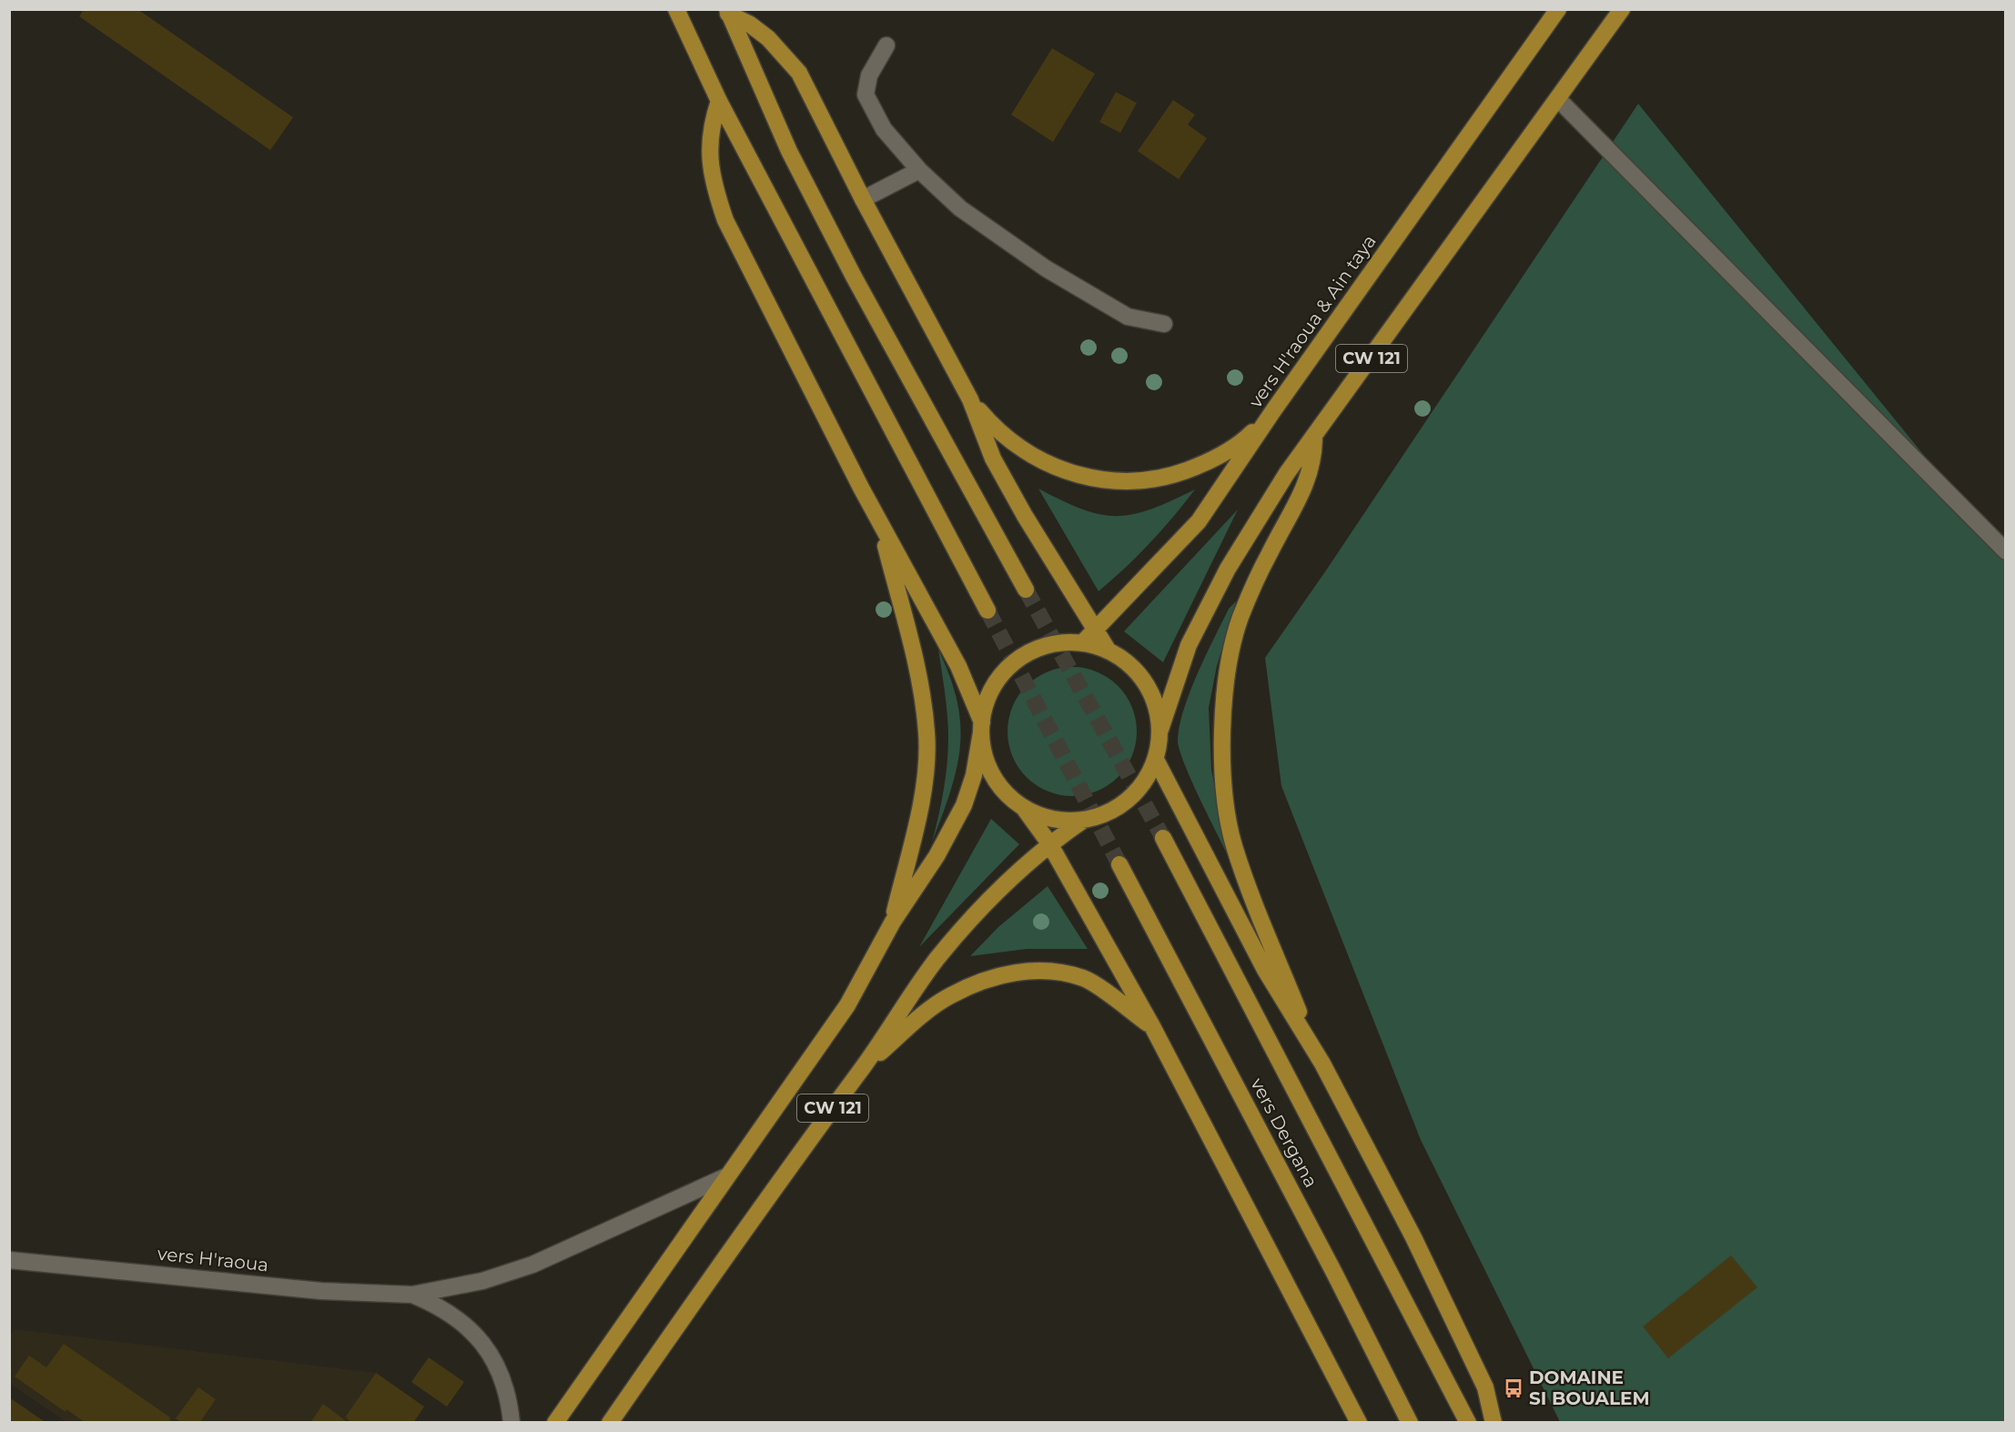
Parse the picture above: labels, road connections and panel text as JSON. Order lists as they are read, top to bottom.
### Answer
{
  "streets": {
    "highway": ["vers H'raoua & Ain taya", "CW 121", "vers Dergana"],
    "street": ["vers H'raoua"]
  },
  "crossings": [
    ["vers H'raoua & Ain taya", "CW 121"]
  ],
  "places": {
    "bus stop": ["DOMAINE SI BOUALEM"]
  }
}
